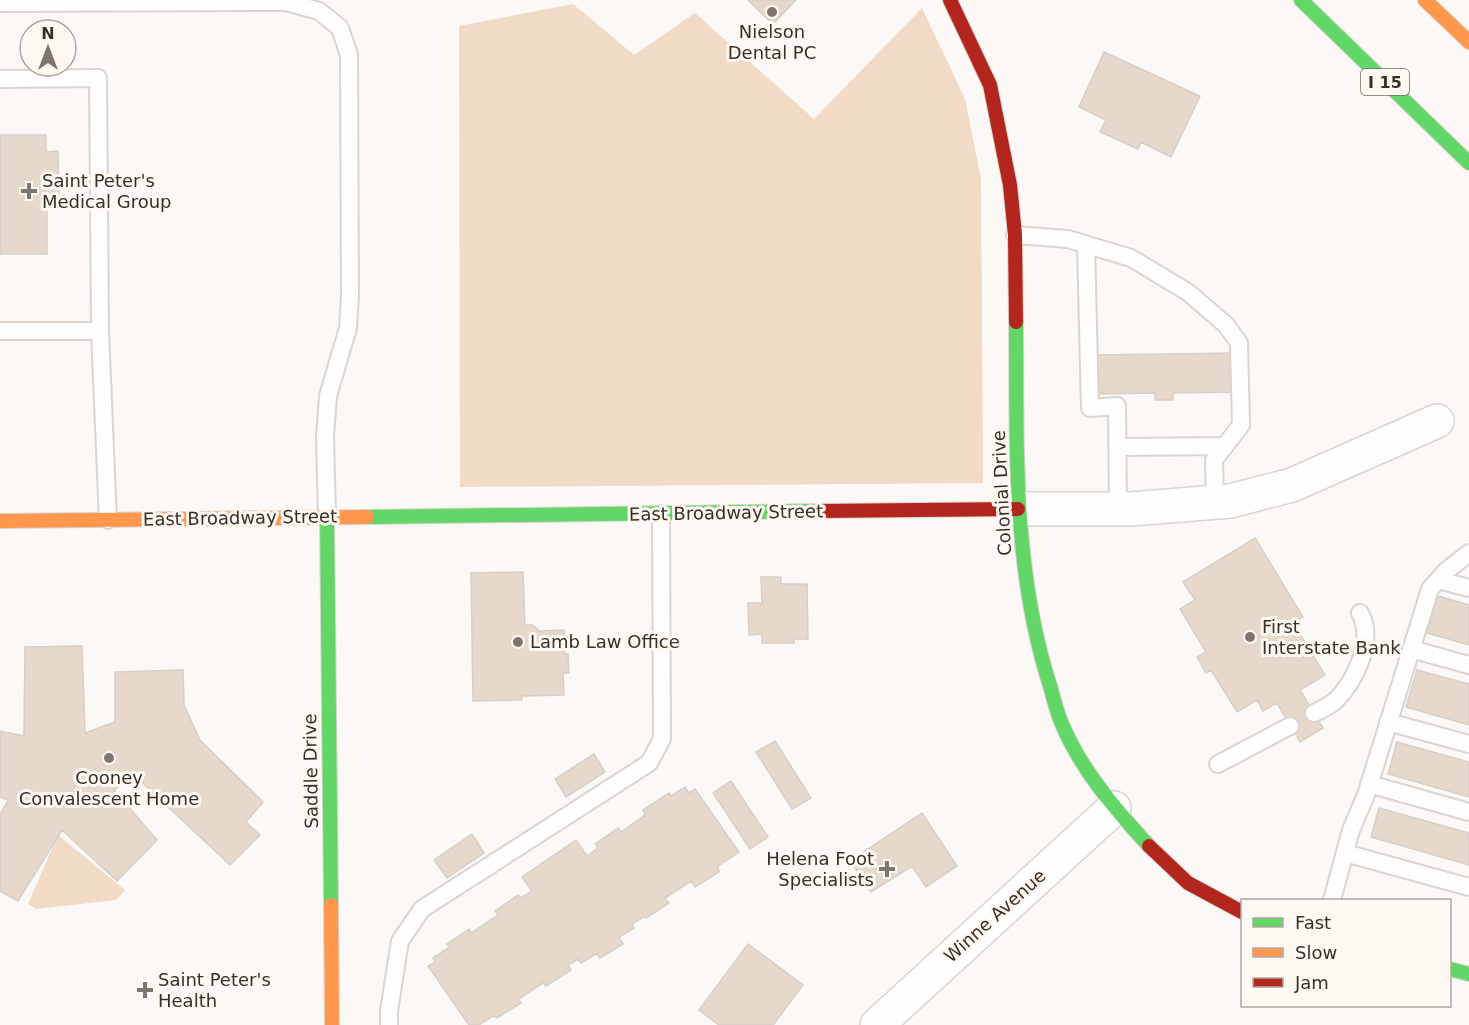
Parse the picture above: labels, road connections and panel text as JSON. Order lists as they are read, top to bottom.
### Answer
{
  "streets": {
    "main road": [
      "I 15",
      "Colonial Drive",
      "East Broadway Street",
      "Saddle Drive"
    ],
    "street": ["Winne Avenue"]
  },
  "crossings": [
    ["Colonial Drive", "East Broadway Street"],
    ["Colonial Drive", "Winne Avenue"],
    ["East Broadway Street", "Saddle Drive"]
  ],
  "places": {
    "other": [
      "Nielson Dental PC",
      "First Interstate Bank",
      "Lamb Law Office",
      "Cooney Convalescent Home"
    ],
    "health": ["Saint Peter's Medical Group", "Helena Foot Specialists", "Saint Peter's Health"]
  },
  "legend": ["Fast", "Slow", "Jam"],
  "north": "top"
}
